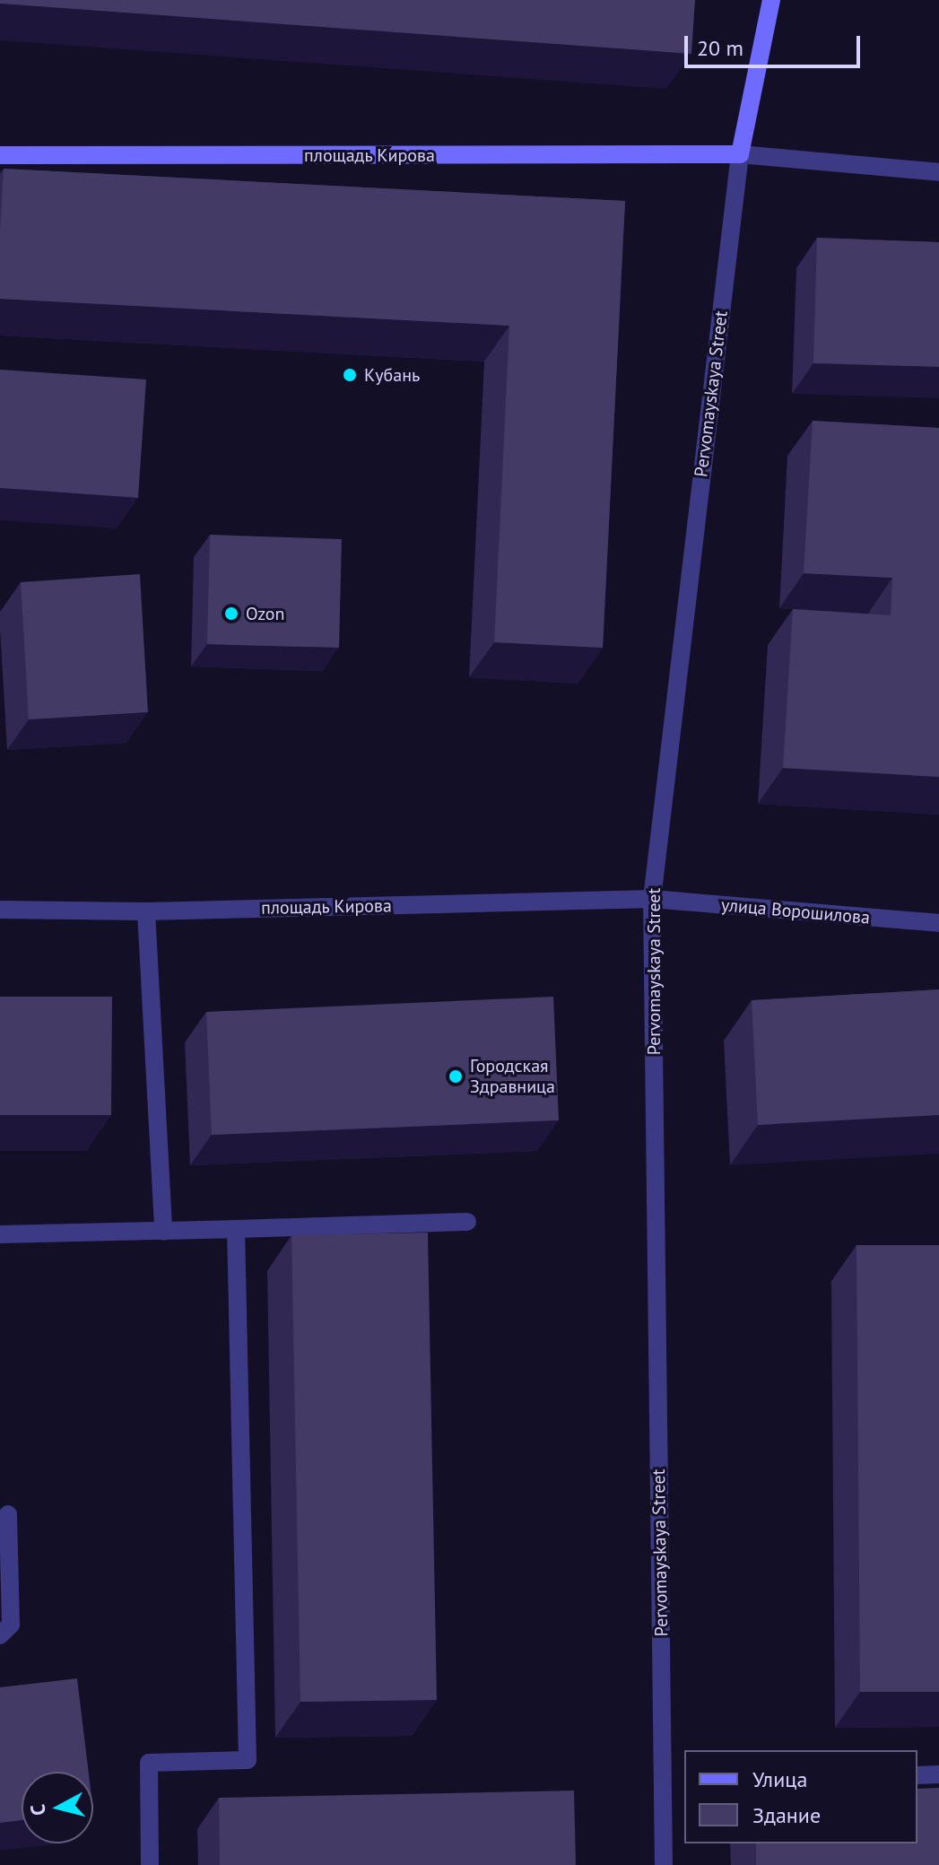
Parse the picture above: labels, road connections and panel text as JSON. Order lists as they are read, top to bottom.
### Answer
{
  "streets": {
    "main road": ["площадь Кирова", "Pervomayskaya Street"],
    "street": ["улица Ворошилова"]
  },
  "crossings": [
    ["площадь Кирова", "Pervomayskaya Street"],
    ["площадь Кирова", "улица Ворошилова"],
    ["Pervomayskaya Street", "улица Ворошилова"]
  ],
  "places": ["Кубань", "Ozon", "Городская Здравница"],
  "legend": ["Улица", "Здание"],
  "scale_bar": "20 m",
  "north": "left"
}
